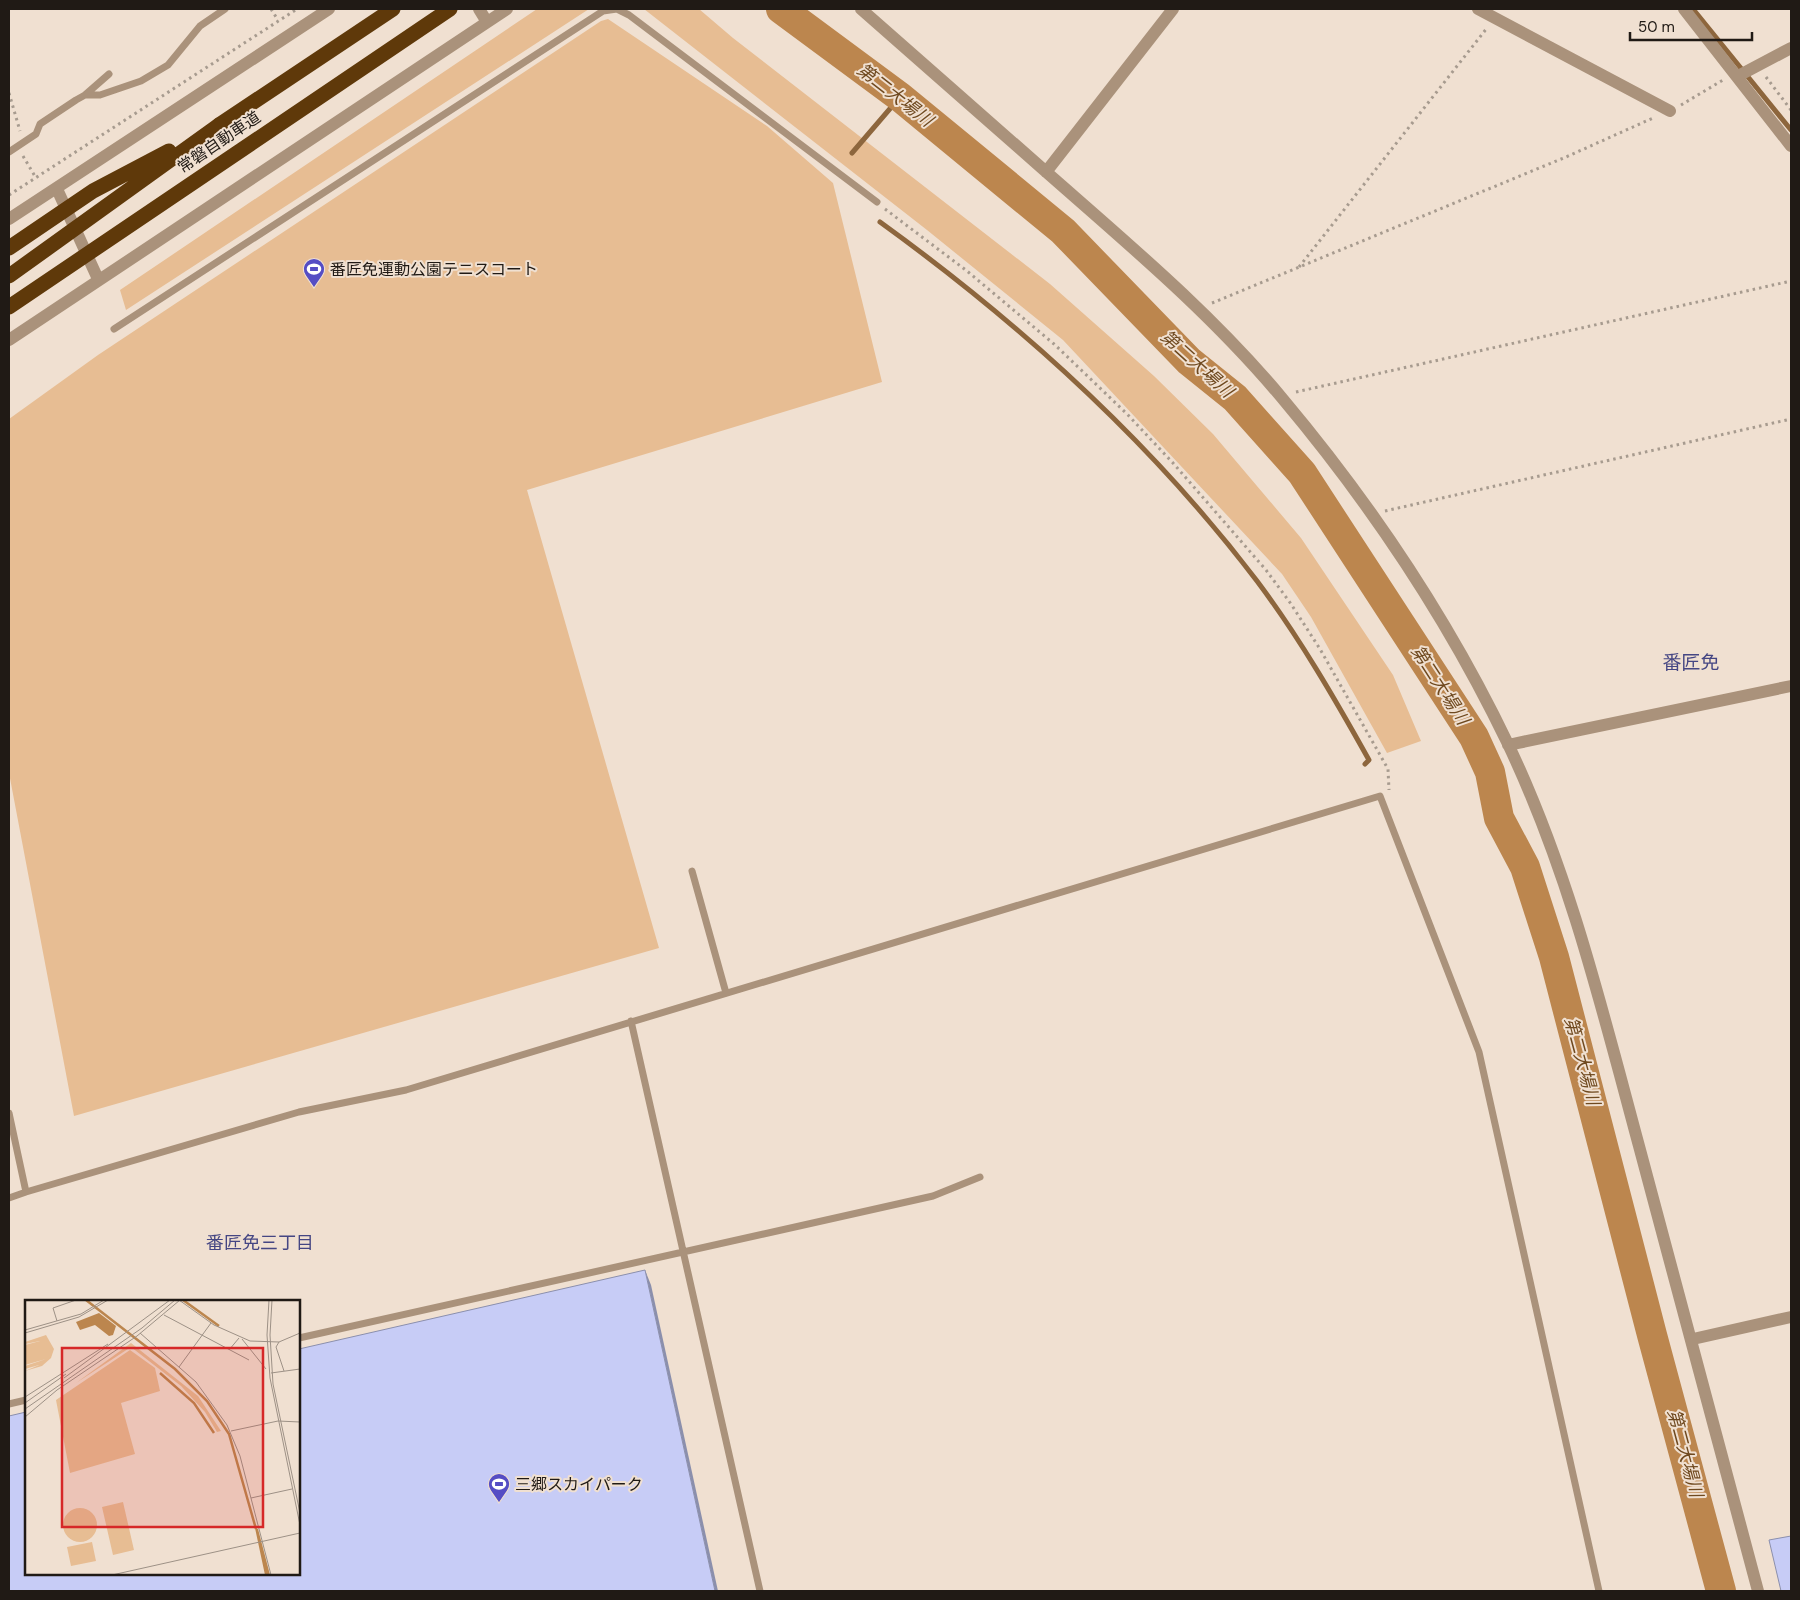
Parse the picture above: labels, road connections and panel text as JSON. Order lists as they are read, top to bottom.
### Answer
{
  "streets": {
    "highway": ["常磐自動車道"]
  },
  "districts": ["番匠免", "番匠免三丁目"],
  "water": ["第二大場川"],
  "places": {
    "sports": ["番匠免運動公園テニスコート", "三郷スカイパーク"]
  },
  "scale_bar": "50 m"
}
